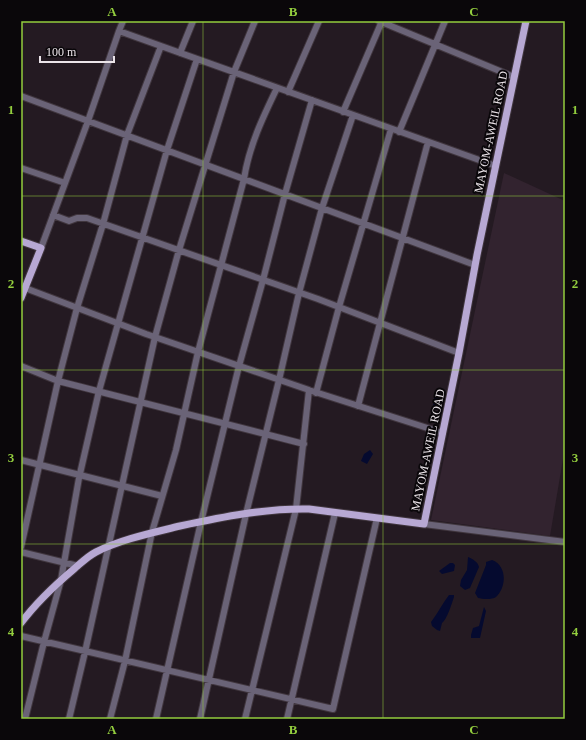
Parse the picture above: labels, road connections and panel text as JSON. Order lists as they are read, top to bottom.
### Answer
{
  "streets": {
    "main road": ["MAYOM-AWEIL ROAD"]
  },
  "scale_bar": "100 m",
  "grid": {
    "columns": ["A", "B", "C"],
    "rows": [
      "1",
      "2",
      "3",
      "4"
    ]
  }
}
